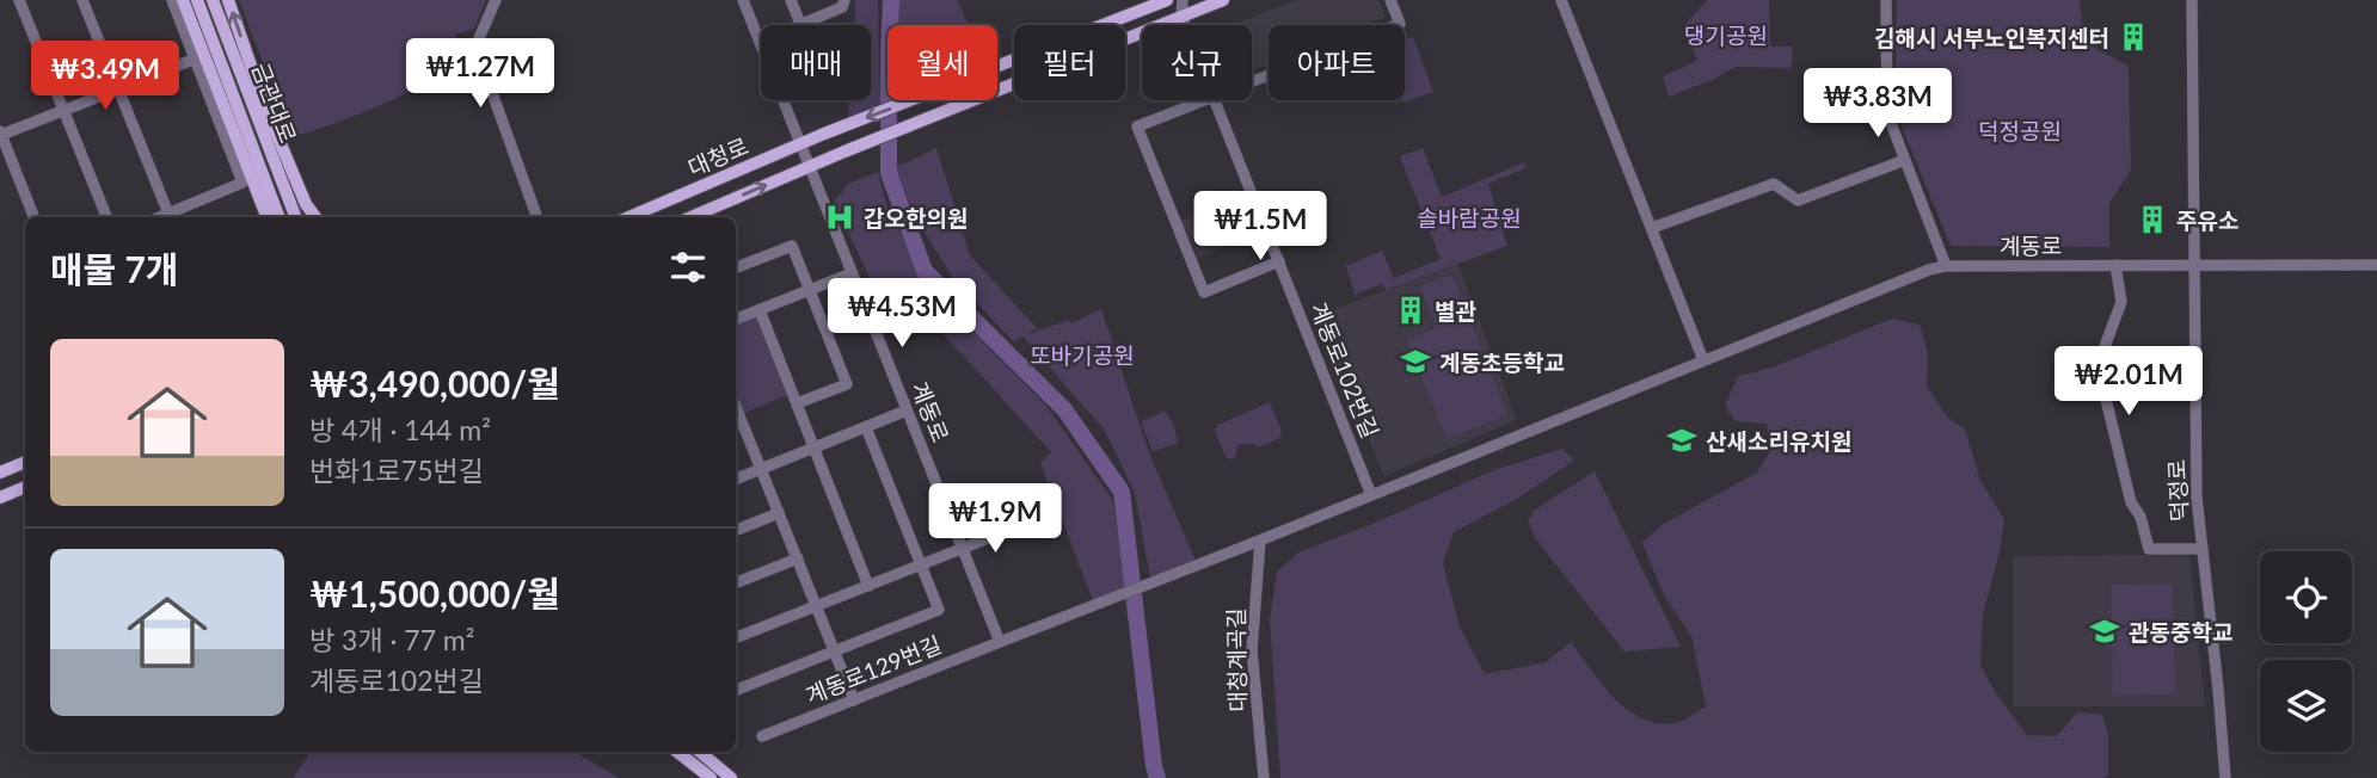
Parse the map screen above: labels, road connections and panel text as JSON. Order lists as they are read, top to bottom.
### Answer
{
  "streets": {
    "main road": ["금관대로", "대청로"],
    "street": [
      "계동로",
      "계동로102번길",
      "덕정로",
      "대청계곡길",
      "계동로129번길"
    ]
  },
  "crossings": [
    ["대청로", "계동로"],
    ["대청로", "계동로102번길"],
    ["계동로", "계동로102번길"],
    ["계동로", "덕정로"],
    ["계동로", "대청계곡길"],
    ["계동로", "계동로129번길"]
  ],
  "parks": [
    "댕기공원",
    "덕정공원",
    "솔바람공원",
    "또바기공원"
  ],
  "places": {
    "building": ["김해시 서부노인복지센터", "주유소", "별관"],
    "hospital": ["갑오한의원"],
    "school or university": ["계동초등학교", "산새소리유치원", "관동중학교"]
  },
  "page": {
    "chip": [
      "매매",
      "월세",
      "필터",
      "신규",
      "아파트"
    ],
    "price": [
      "₩1.27M",
      "₩3.49M",
      "₩3.83M",
      "₩1.5M",
      "₩4.53M",
      "₩2.01M",
      "₩1.9M"
    ],
    "heading": "매물 7개",
    "list": [
      {
        "name": "₩3,490,000/월",
        "note": "방 4개 · 144 m² · 번화1로75번길"
      },
      {
        "name": "₩1,500,000/월",
        "note": "방 3개 · 77 m² · 계동로102번길"
      }
    ]
  }
}
